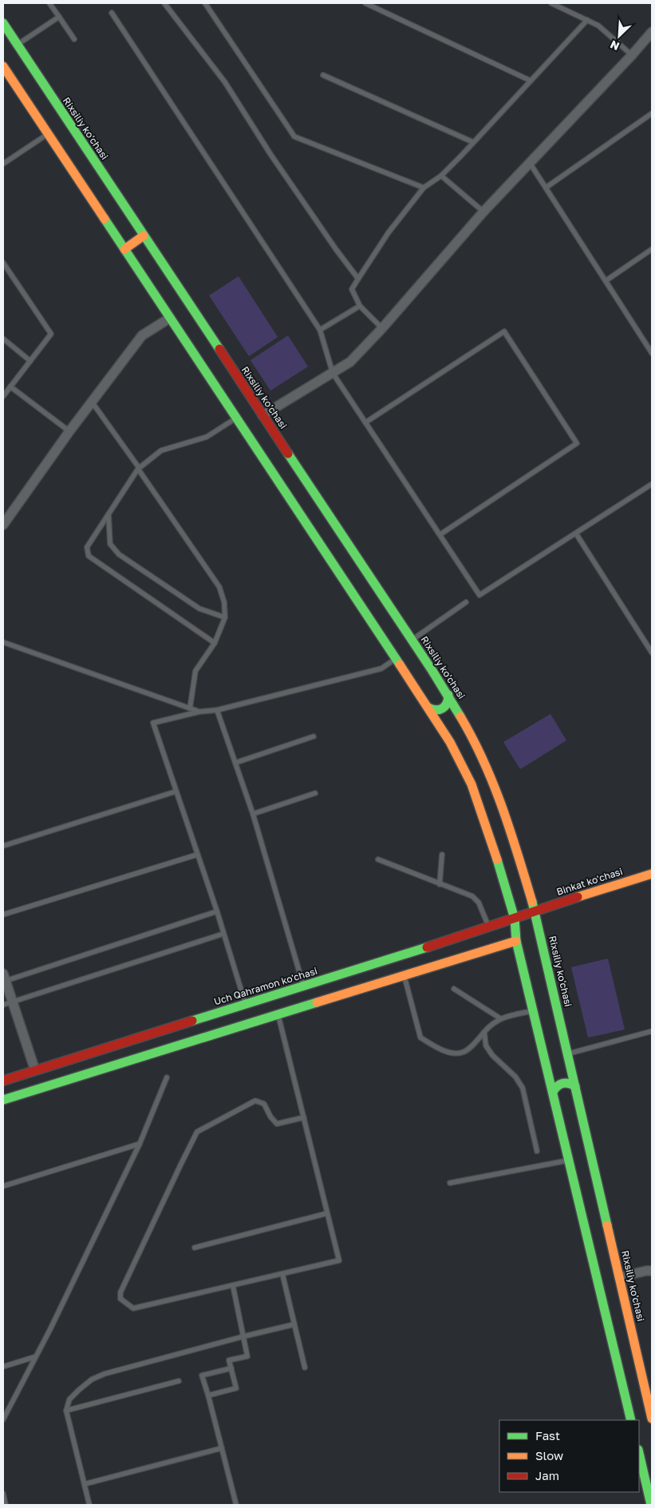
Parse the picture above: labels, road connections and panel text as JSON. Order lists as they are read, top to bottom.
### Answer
{
  "streets": {
    "main road": ["Rixsiliy ko'chasi", "Binkat ko'chasi", "Uch Qahramon ko'chasi"]
  },
  "crossings": [
    ["Rixsiliy ko'chasi", "Binkat ko'chasi"],
    ["Rixsiliy ko'chasi", "Uch Qahramon ko'chasi"],
    ["Binkat ko'chasi", "Uch Qahramon ko'chasi"]
  ],
  "legend": ["Fast", "Slow", "Jam"],
  "north": "bottom left"
}
